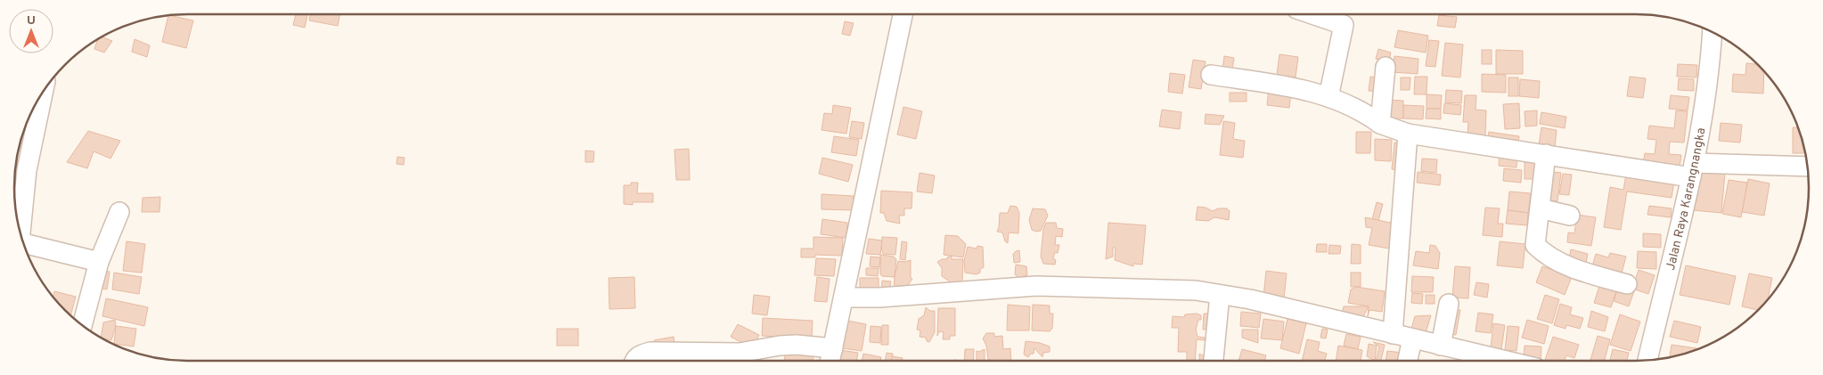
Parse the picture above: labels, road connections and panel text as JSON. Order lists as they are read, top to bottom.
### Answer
{
  "streets": {
    "street": ["Jalan Raya Karangnangka"]
  },
  "north": "top"
}
